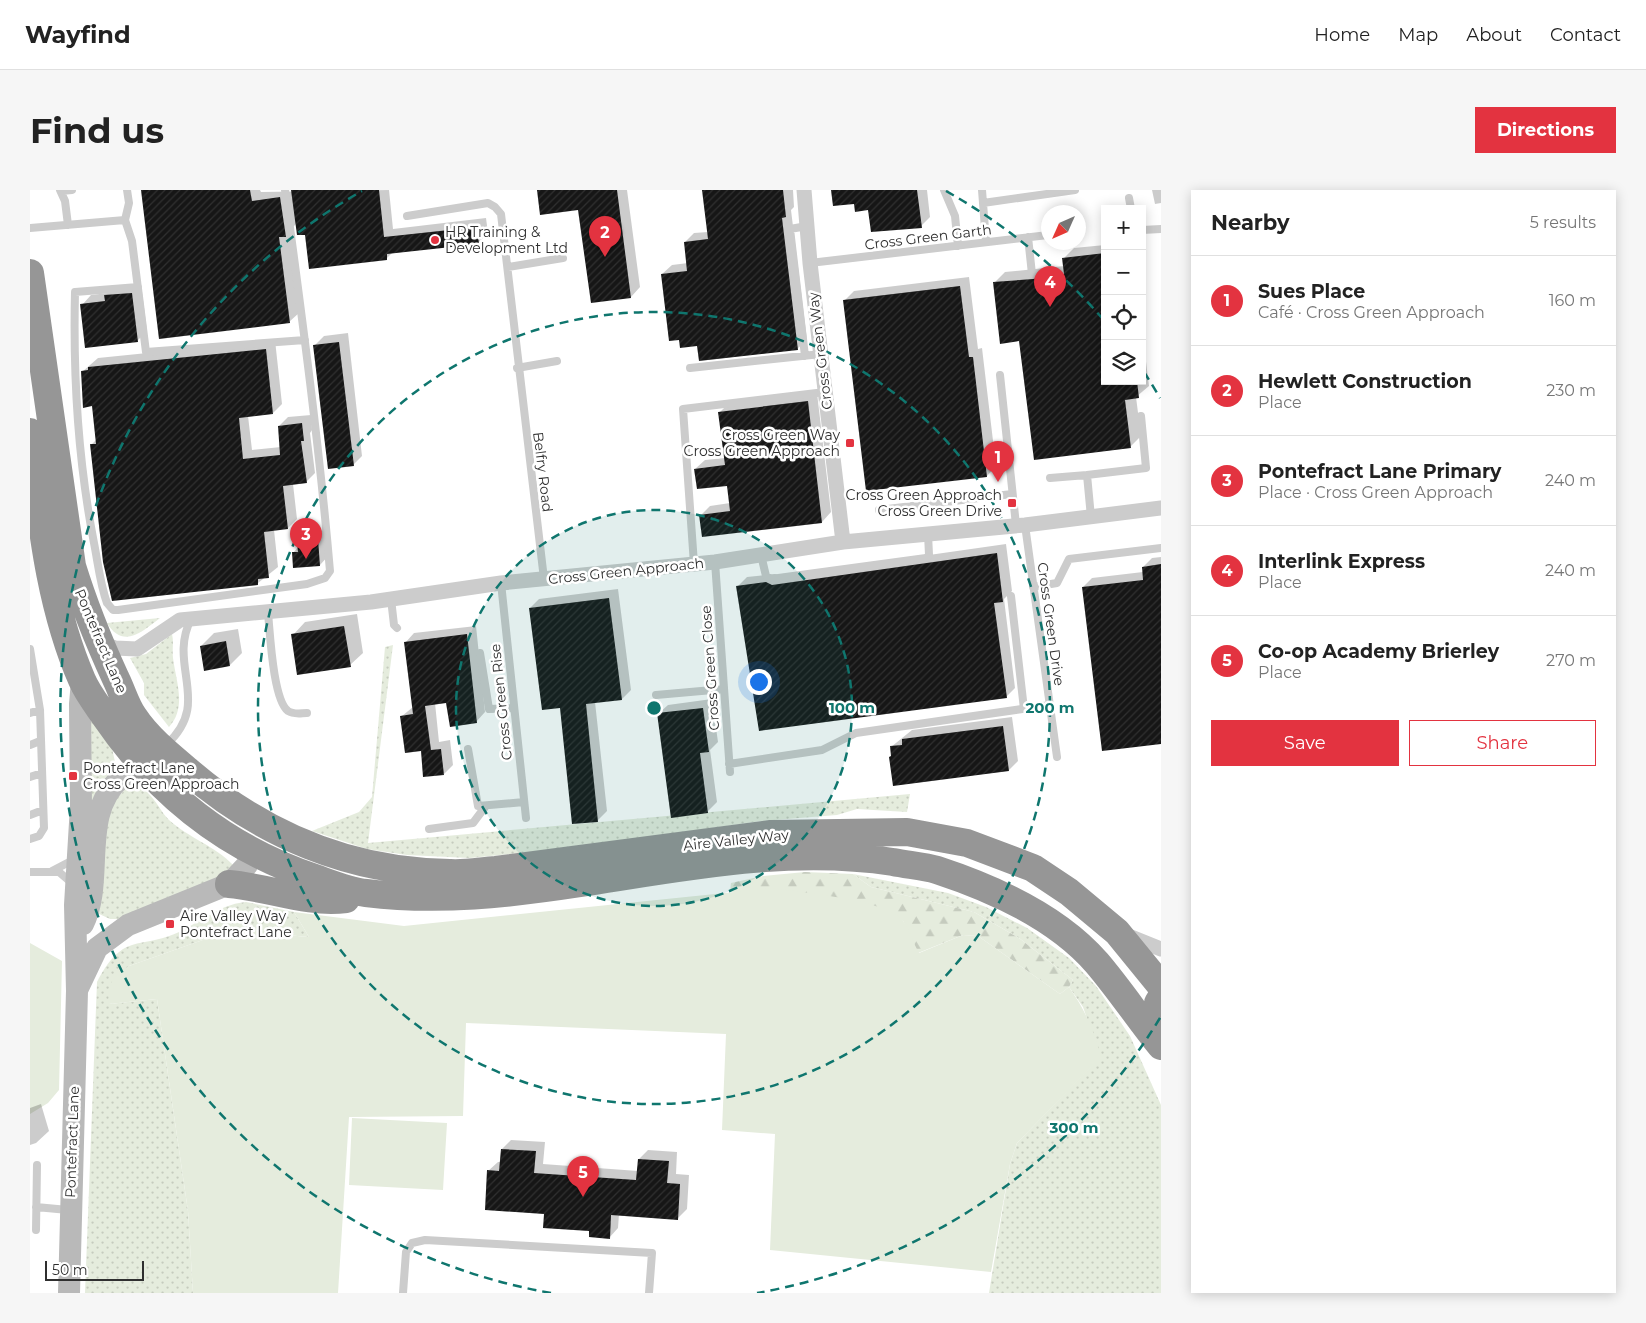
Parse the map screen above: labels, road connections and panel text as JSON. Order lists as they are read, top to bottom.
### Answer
{
  "streets": {
    "highway": ["Pontefract Lane", "Aire Valley Way"],
    "street": ["Cross Green Way", "Cross Green Approach"],
    "lane": [
      "Cross Green Garth",
      "Belfry Road",
      "Cross Green Drive",
      "Cross Green Close",
      "Cross Green Rise"
    ]
  },
  "crossings": [
    ["Cross Green Garth", "Cross Green Way"],
    ["Cross Green Way", "Cross Green Approach"],
    ["Belfry Road", "Cross Green Approach"],
    ["Cross Green Approach", "Cross Green Drive"],
    ["Cross Green Approach", "Pontefract Lane"],
    ["Cross Green Approach", "Cross Green Close"],
    ["Cross Green Approach", "Cross Green Rise"],
    ["Pontefract Lane", "Aire Valley Way"]
  ],
  "places": {
    "other": ["HR Training & Development Ltd"],
    "transit": [
      "Cross Green Way Cross Green Approach",
      "Cross Green Approach Cross Green Drive",
      "Pontefract Lane Cross Green Approach",
      "Aire Valley Way Pontefract Lane"
    ]
  },
  "scale_bar": "50 m",
  "north": "bottom left",
  "page": {
    "header": "Wayfind",
    "nav": [
      "Home",
      "Map",
      "About",
      "Contact"
    ],
    "buttons": [
      "Directions",
      ["Save", "Share"]
    ],
    "title": "Find us",
    "heading": ["Nearby", "5 results"],
    "map_buttons": ["+", "−"],
    "pins": [
      "2",
      "4",
      "1",
      "3",
      "5"
    ],
    "list": [
      {
        "mark": "1",
        "name": "Sues Place",
        "note": "Café · Cross Green Approach",
        "value": "160 m"
      },
      {
        "mark": "2",
        "name": "Hewlett Construction",
        "note": "Place",
        "value": "230 m"
      },
      {
        "mark": "3",
        "name": "Pontefract Lane Primary",
        "note": "Place · Cross Green Approach",
        "value": "240 m"
      },
      {
        "mark": "4",
        "name": "Interlink Express",
        "note": "Place",
        "value": "240 m"
      },
      {
        "mark": "5",
        "name": "Co-op Academy Brierley",
        "note": "Place",
        "value": "270 m"
      }
    ],
    "scale": "50 m"
  },
  "rings": ["100 m", "200 m", "300 m"]
}
